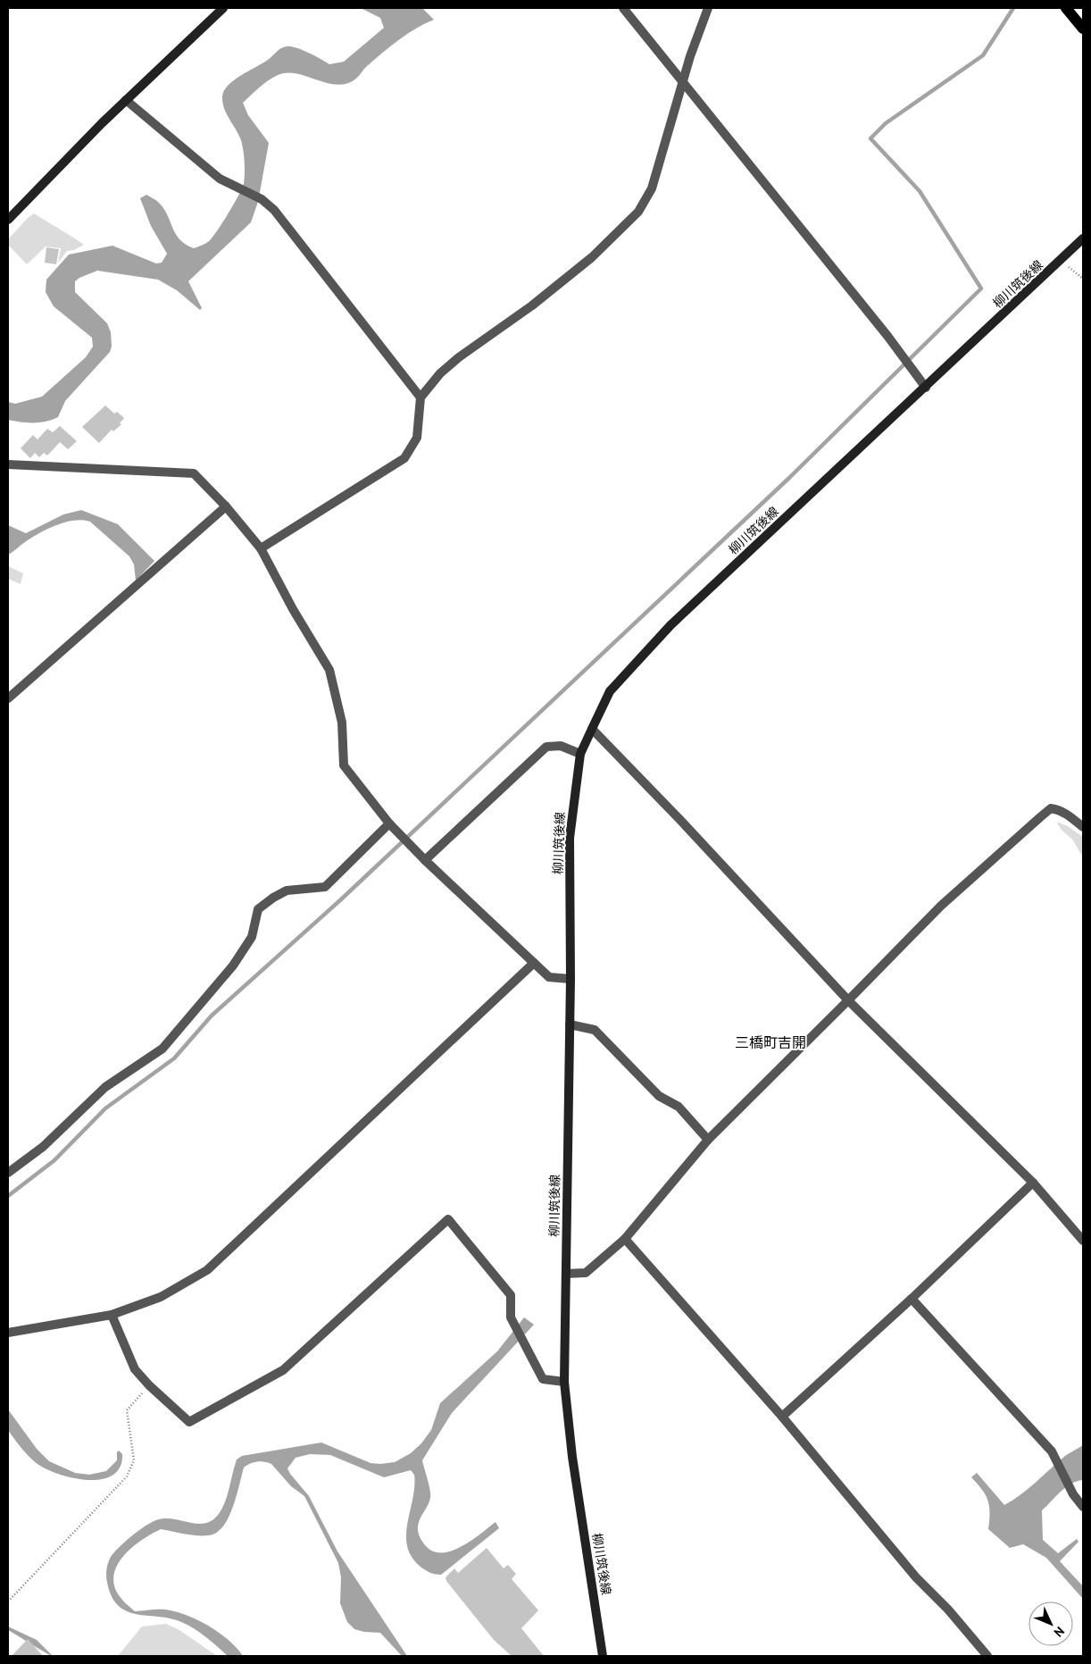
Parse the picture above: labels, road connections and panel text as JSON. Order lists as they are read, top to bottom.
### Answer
{
  "streets": {
    "main road": ["柳川筑後線"]
  },
  "districts": ["三橋町吉開"],
  "north": "bottom right"
}
